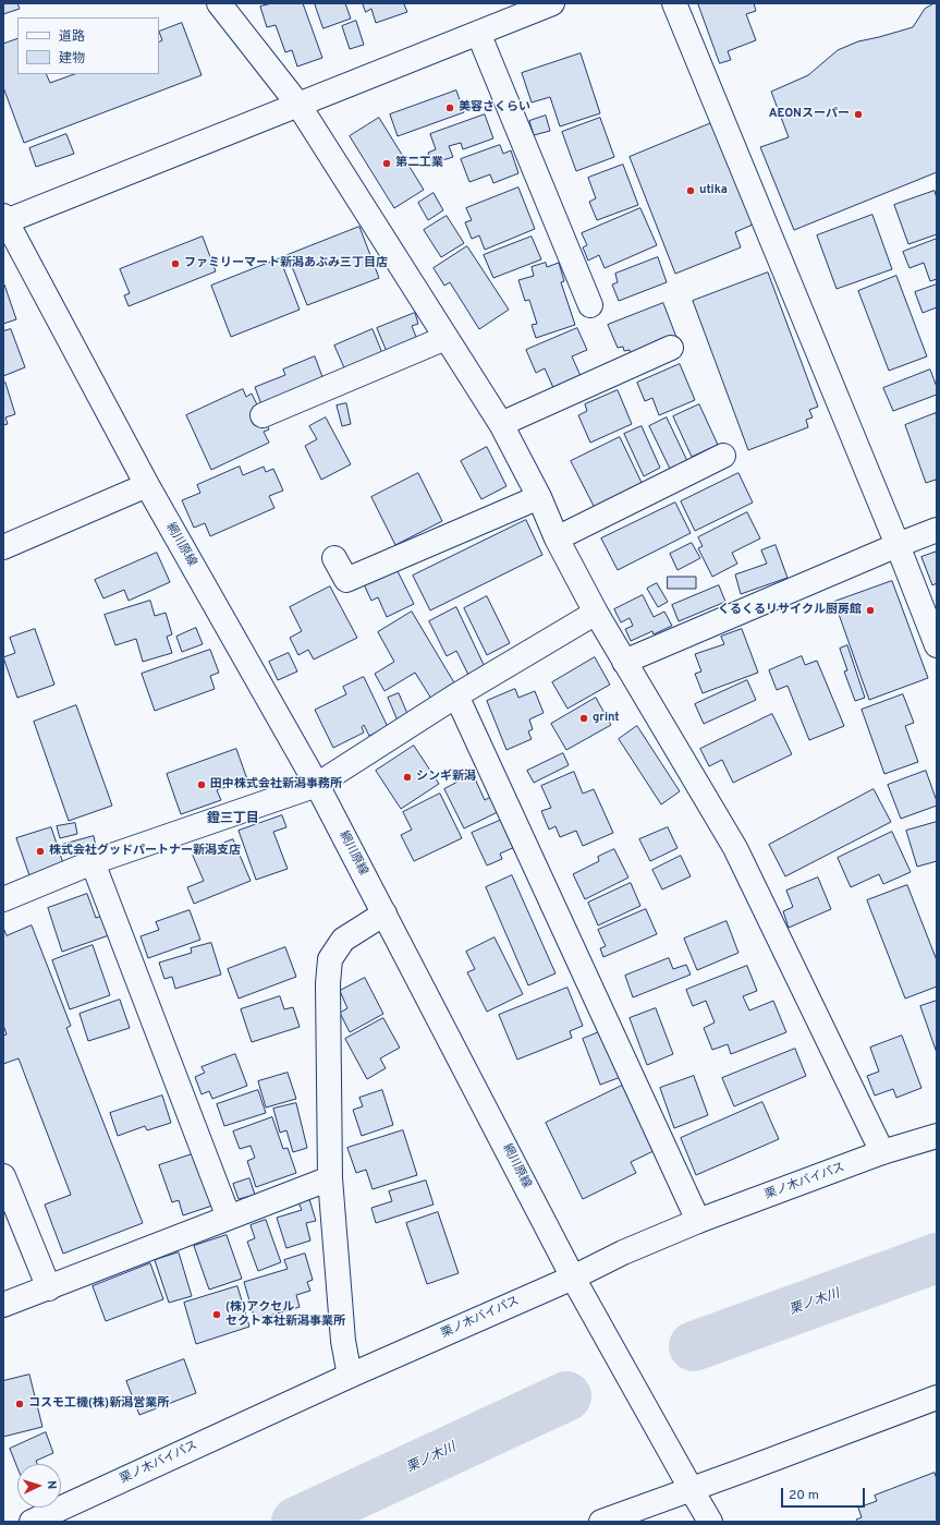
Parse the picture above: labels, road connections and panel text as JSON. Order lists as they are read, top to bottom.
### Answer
{
  "streets": {
    "main road": ["網川原線", "栗ノ木バイパス"]
  },
  "crossings": [
    ["網川原線", "栗ノ木バイパス"]
  ],
  "districts": ["鐙三丁目"],
  "water": ["栗ノ木川"],
  "places": [
    "美容さくらい",
    "AEONスーパー",
    "第二工業",
    "utika",
    "ファミリーマート新潟あぶみ三丁目店",
    "くるくるリサイクル厨房館",
    "grint",
    "シンギ新潟",
    "田中株式会社新潟事務所",
    "株式会社グッドパートナー新潟支店",
    "(株)アクセル セクト本社新潟事業所",
    "コスモ工機(株)新潟営業所"
  ],
  "legend": ["道路", "建物"],
  "scale_bar": "20 m",
  "north": "right"
}
